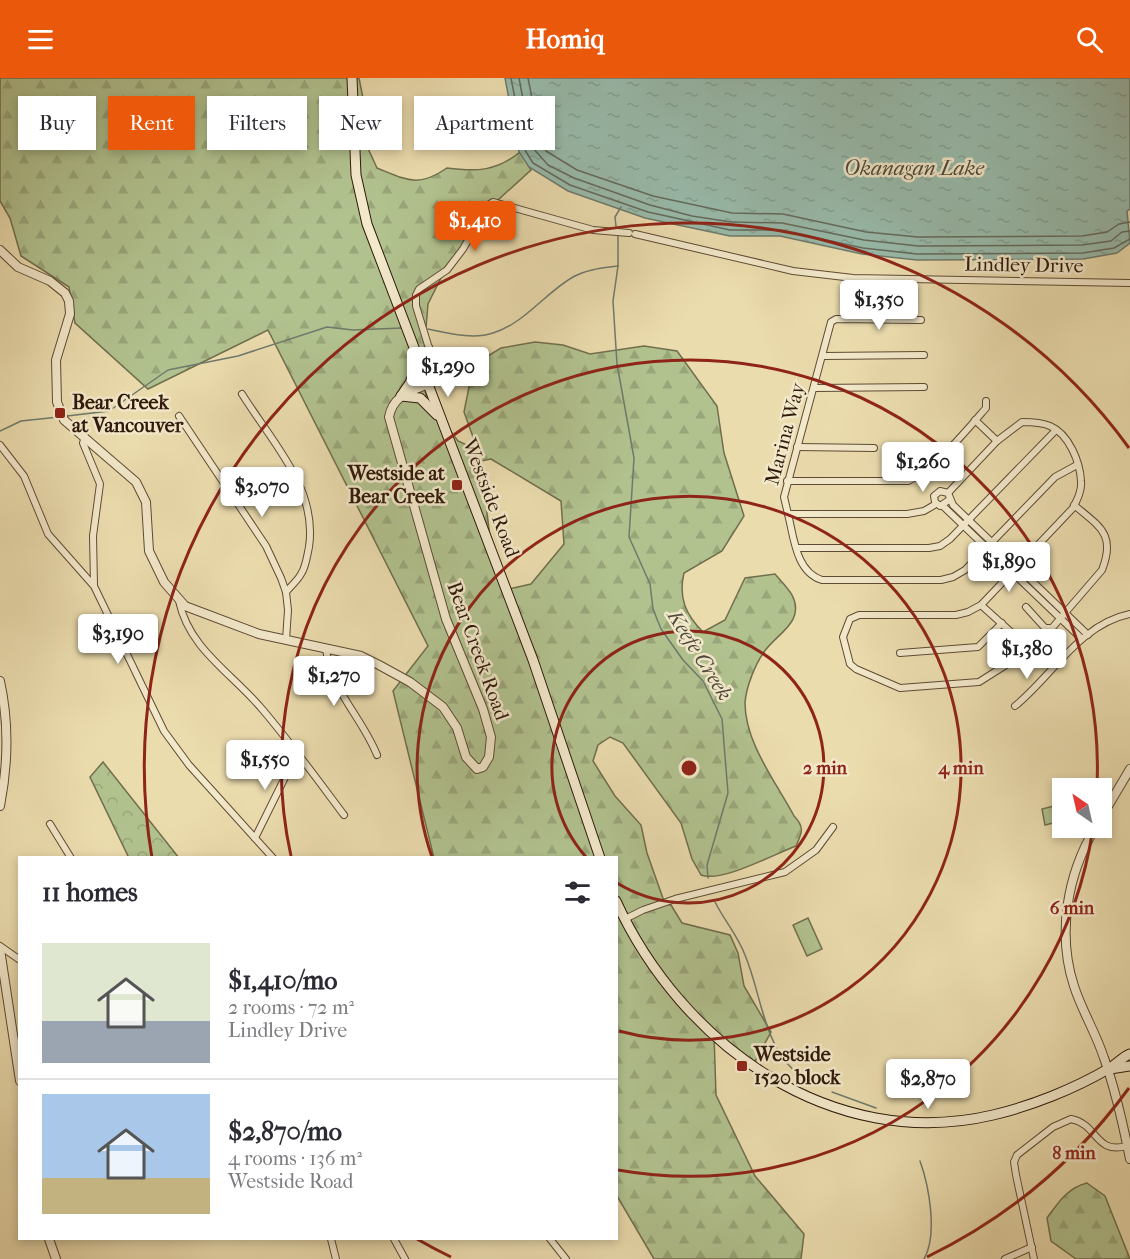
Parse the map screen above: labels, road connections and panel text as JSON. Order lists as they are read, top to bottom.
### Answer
{
  "streets": {
    "main road": ["Westside Road"],
    "street": ["Lindley Drive", "Marina Way", "Bear Creek Road"]
  },
  "crossings": [
    ["Lindley Drive", "Westside Road"]
  ],
  "water": ["Okanagan Lake", "Keefe Creek"],
  "places": {
    "transit": ["Bear Creek at Vancouver", "Westside at Bear Creek", "Westside 1520 block"]
  },
  "north": "top left",
  "page": {
    "header": "Homiq",
    "chip": [
      "Buy",
      "Rent",
      "Filters",
      "New",
      "Apartment"
    ],
    "price": [
      "$1,410",
      "$1,350",
      "$1,290",
      "$1,260",
      "$3,070",
      "$1,890",
      "$3,190",
      "$1,380",
      "$1,270",
      "$1,550",
      "$2,870"
    ],
    "heading": "11 homes",
    "list": [
      {
        "name": "$1,410/mo",
        "note": "2 rooms · 72 m² · Lindley Drive"
      },
      {
        "name": "$2,870/mo",
        "note": "4 rooms · 136 m² · Westside Road"
      }
    ]
  },
  "rings": [
    "2 min",
    "4 min",
    "6 min",
    "8 min"
  ]
}
